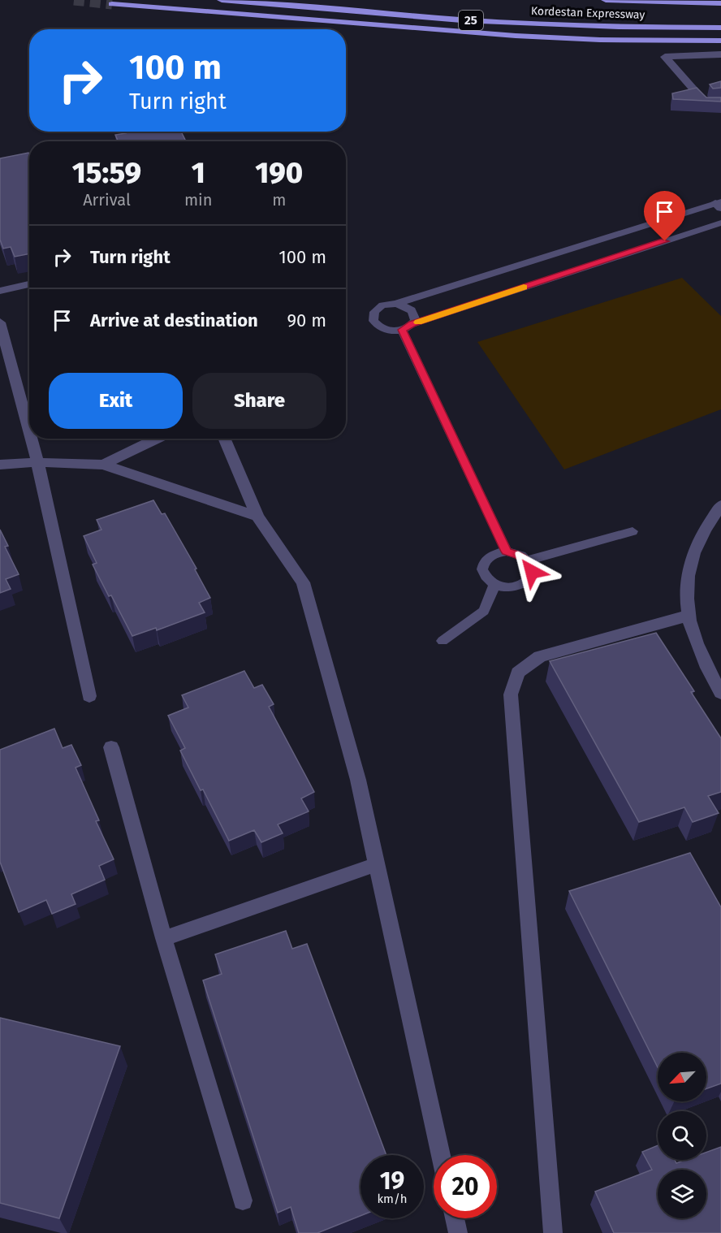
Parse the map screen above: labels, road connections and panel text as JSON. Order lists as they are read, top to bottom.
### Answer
{
  "streets": {
    "highway": ["Kordestan Expressway", "25"]
  },
  "north": "bottom left",
  "page": {
    "turn": ["100 m", "Turn right"],
    "eta": [
      "15:59",
      "Arrival",
      "1",
      "min",
      "190",
      "m"
    ],
    "list": [
      {
        "name": "Turn right",
        "value": "100 m"
      },
      {
        "name": "Arrive at destination",
        "value": "90 m"
      }
    ],
    "buttons": ["Exit", "Share"],
    "speed": "19 km/h",
    "limit": "20"
  }
}
